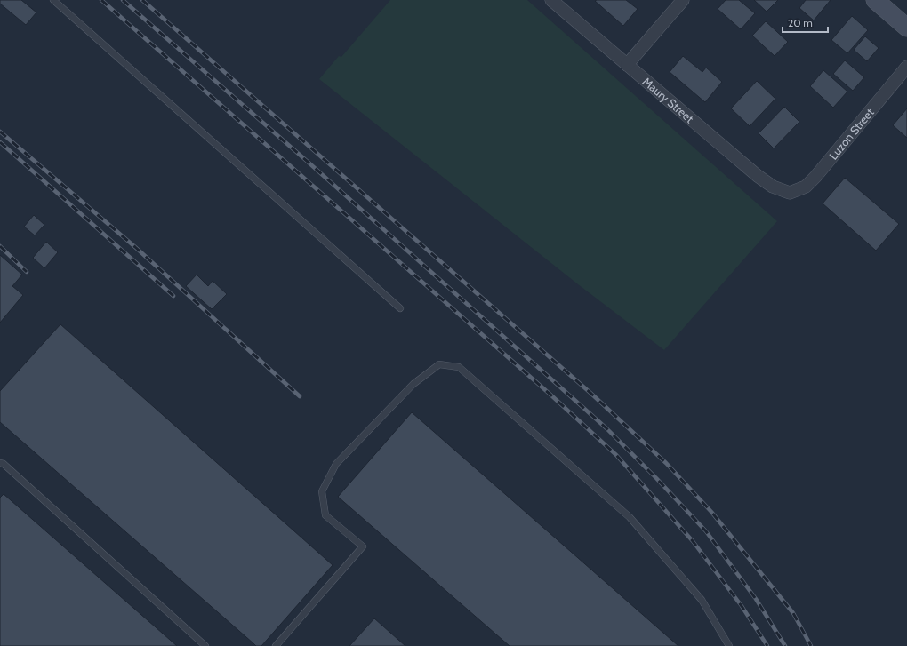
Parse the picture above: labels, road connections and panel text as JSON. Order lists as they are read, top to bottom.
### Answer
{
  "streets": {
    "street": ["Maury Street", "Luzon Street"]
  },
  "crossings": [
    ["Maury Street", "Luzon Street"]
  ],
  "scale_bar": "20 m"
}
